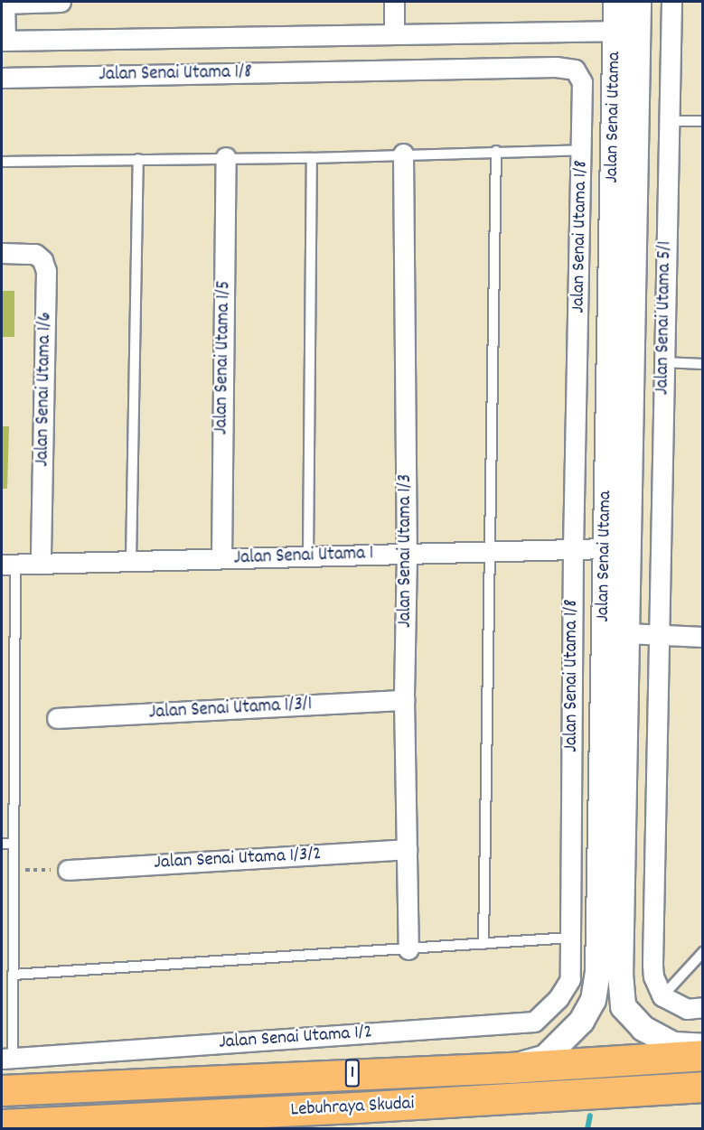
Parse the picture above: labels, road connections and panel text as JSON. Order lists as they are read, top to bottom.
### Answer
{
  "streets": {
    "highway": ["1", "Lebuhraya Skudai"],
    "street": [
      "Jalan Senai Utama 1/8",
      "Jalan Senai Utama",
      "Jalan Senai Utama 5/1",
      "Jalan Senai Utama 1/5",
      "Jalan Senai Utama 1/6",
      "Jalan Senai Utama 1/3",
      "Jalan Senai Utama 1",
      "Jalan Senai Utama 1/3/1",
      "Jalan Senai Utama 1/3/2",
      "Jalan Senai Utama 1/2"
    ]
  },
  "crossings": [
    ["Jalan Senai Utama 1/8", "Jalan Senai Utama 1"],
    ["Jalan Senai Utama 1/8", "Jalan Senai Utama 1/2"],
    ["Jalan Senai Utama", "Jalan Senai Utama 1"],
    ["Jalan Senai Utama", "Lebuhraya Skudai"],
    ["Jalan Senai Utama 1/5", "Jalan Senai Utama 1"],
    ["Jalan Senai Utama 1/6", "Jalan Senai Utama 1"],
    ["Jalan Senai Utama 1/3", "Jalan Senai Utama 1"],
    ["Jalan Senai Utama 1/3", "Jalan Senai Utama 1/3/1"],
    ["Jalan Senai Utama 1/3", "Jalan Senai Utama 1/3/2"]
  ]
}
